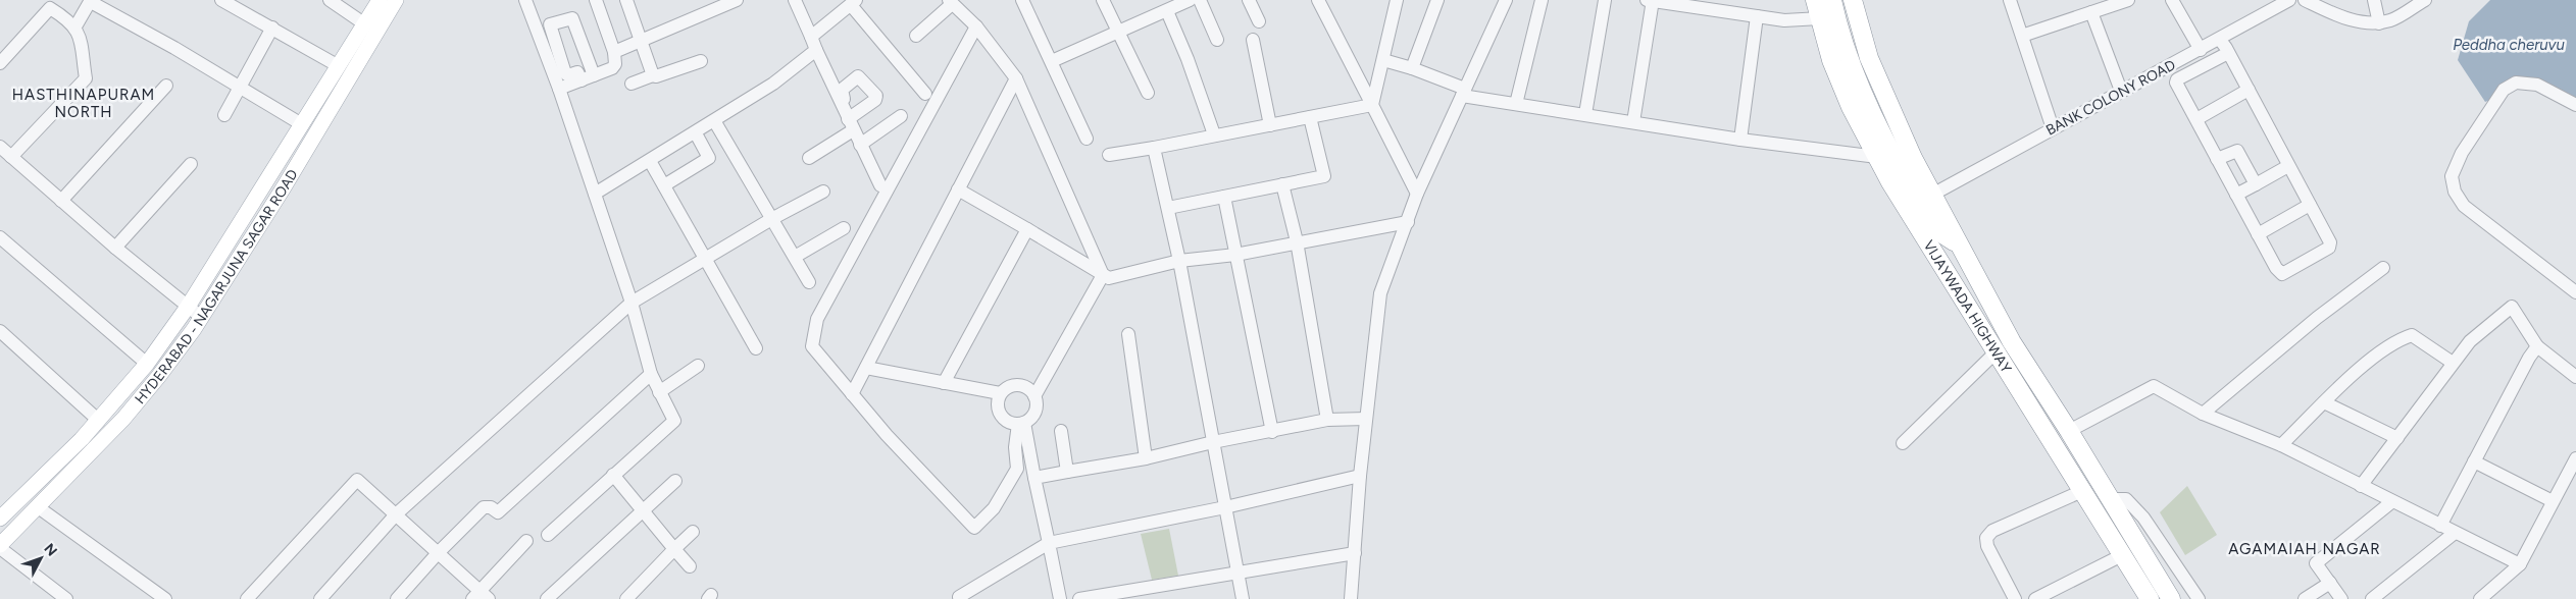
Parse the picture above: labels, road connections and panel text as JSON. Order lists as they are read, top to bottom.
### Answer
{
  "streets": {
    "highway": ["VIJAYWADA HIGHWAY"],
    "main road": ["HYDERABAD - NAGARJUNA SAGAR ROAD"],
    "street": ["BANK COLONY ROAD"]
  },
  "crossings": [
    ["BANK COLONY ROAD", "VIJAYWADA HIGHWAY"]
  ],
  "districts": ["HASTHINAPURAM NORTH", "AGAMAIAH NAGAR"],
  "water": ["Peddha cheruvu"],
  "north": "top right"
}
